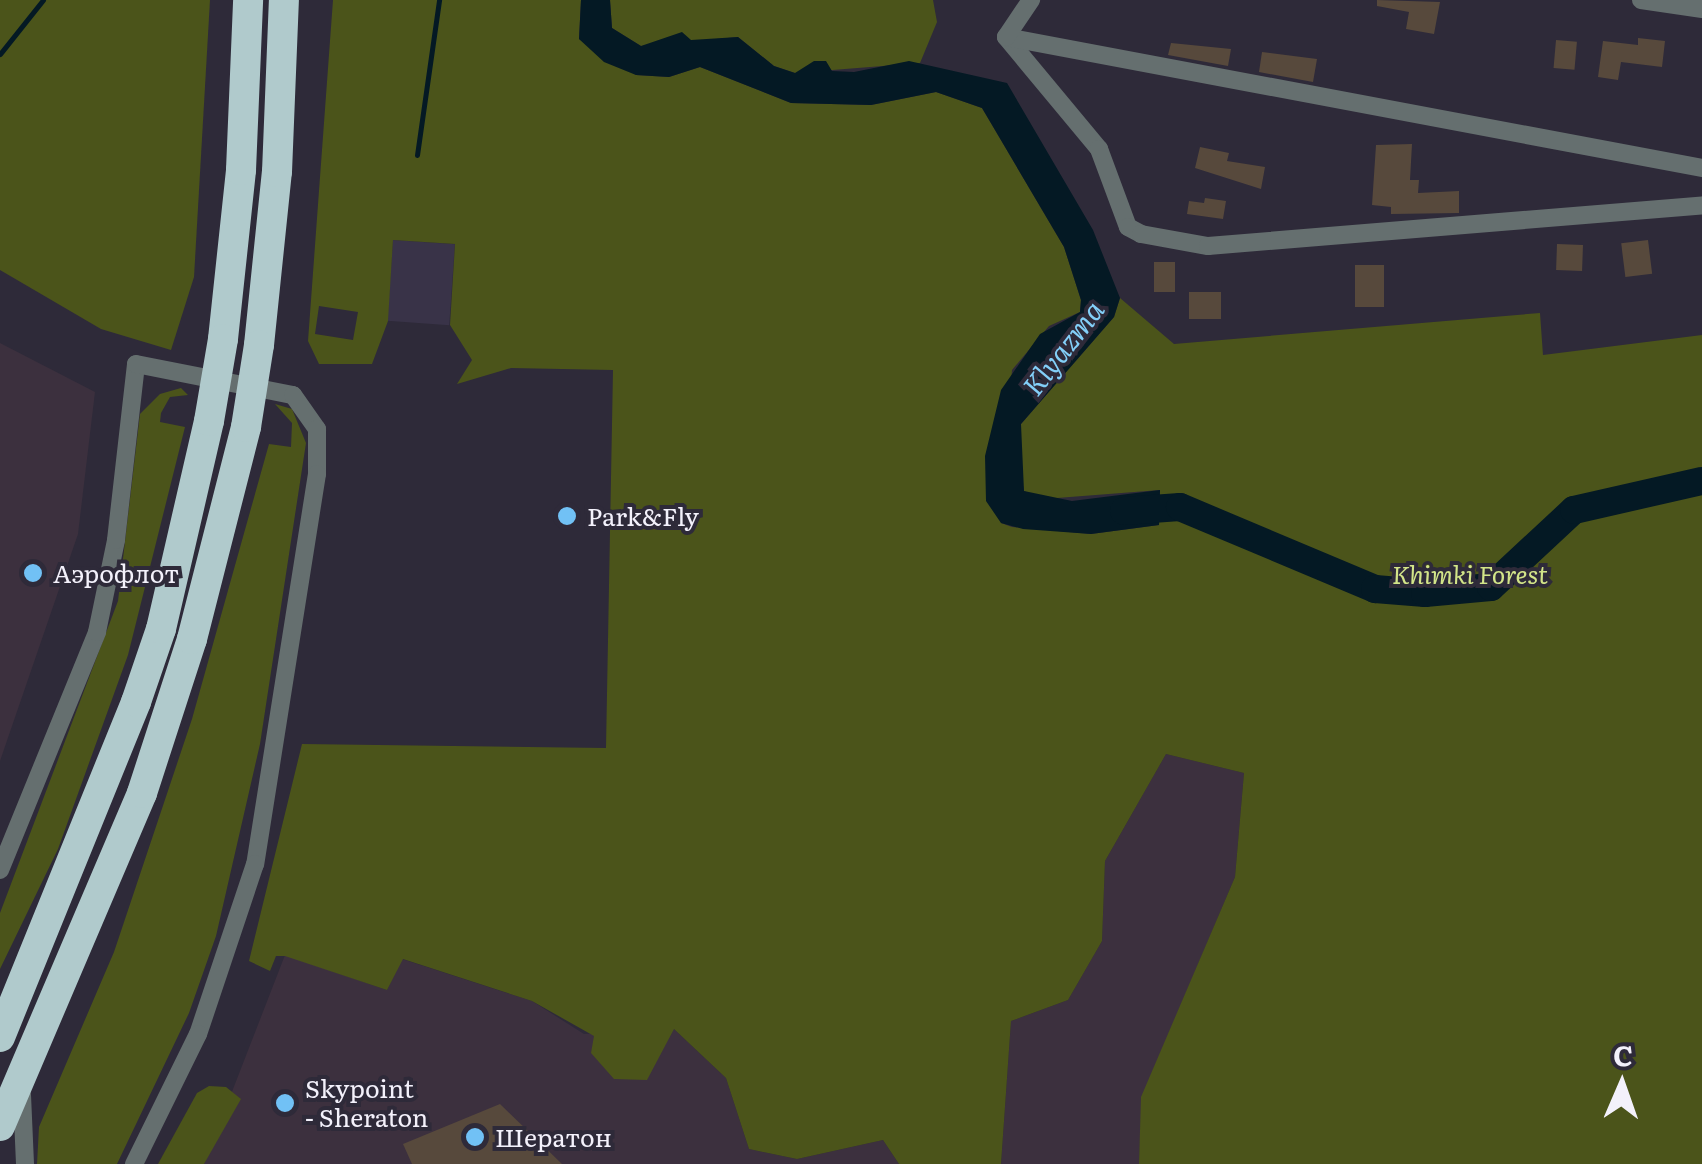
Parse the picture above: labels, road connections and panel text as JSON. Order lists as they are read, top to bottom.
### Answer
{
  "water": ["Klyazma"],
  "parks": ["Khimki Forest"],
  "places": [
    "Park&Fly",
    "Аэрофлот",
    "Skypoint - Sheraton",
    "Шератон"
  ],
  "north": "top"
}
